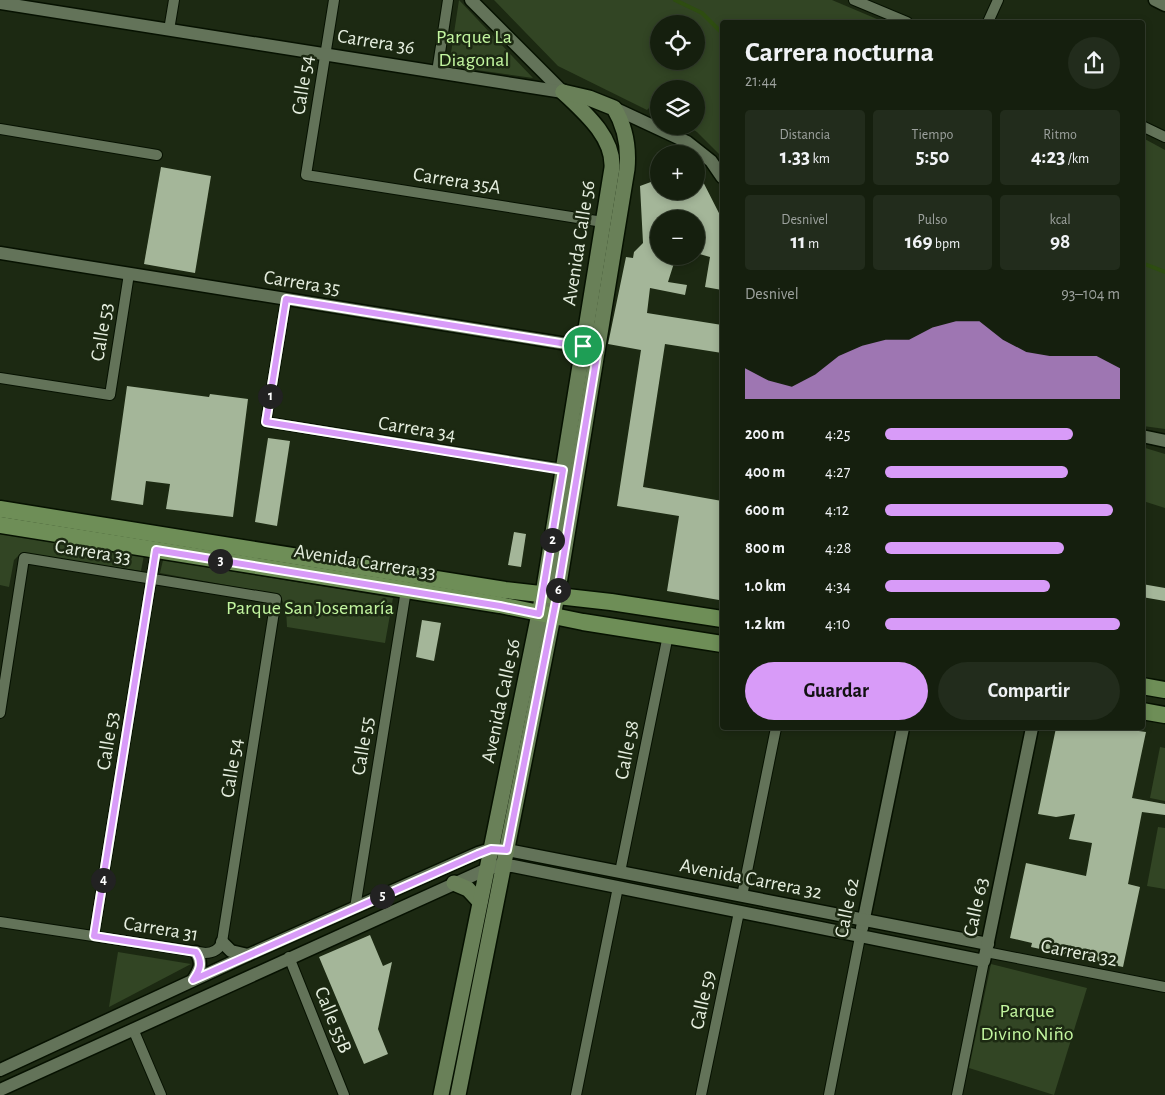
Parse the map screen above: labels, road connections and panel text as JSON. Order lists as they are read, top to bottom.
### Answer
{
  "streets": {
    "main road": ["Carrera 36", "Avenida Calle 56", "Avenida Carrera 33"],
    "street": [
      "Calle 54",
      "Carrera 35A",
      "Carrera 35",
      "Calle 53",
      "Carrera 34",
      "Carrera 33",
      "Calle 55",
      "Calle 58",
      "Avenida Carrera 32",
      "Calle 63",
      "Calle 62",
      "Carrera 31",
      "Carrera 32",
      "Calle 59",
      "Calle 55B"
    ]
  },
  "crossings": [
    ["Carrera 36", "Calle 54"],
    ["Carrera 36", "Avenida Calle 56"],
    ["Calle 54", "Carrera 35A"],
    ["Calle 54", "Carrera 33"],
    ["Calle 54", "Carrera 31"],
    ["Carrera 35A", "Avenida Calle 56"],
    ["Avenida Calle 56", "Carrera 35"],
    ["Avenida Calle 56", "Carrera 34"],
    ["Avenida Calle 56", "Avenida Carrera 33"],
    ["Avenida Calle 56", "Avenida Carrera 32"],
    ["Carrera 35", "Calle 53"],
    ["Carrera 35", "Carrera 34"],
    ["Calle 53", "Carrera 33"],
    ["Calle 53", "Avenida Carrera 33"],
    ["Calle 53", "Carrera 31"],
    ["Avenida Carrera 33", "Calle 55"],
    ["Avenida Carrera 33", "Calle 58"],
    ["Calle 58", "Avenida Carrera 32"],
    ["Avenida Carrera 32", "Calle 63"],
    ["Avenida Carrera 32", "Calle 62"],
    ["Avenida Carrera 32", "Carrera 32"],
    ["Avenida Carrera 32", "Calle 59"],
    ["Calle 63", "Carrera 32"]
  ],
  "parks": ["Parque La Diagonal", "Parque San Josemaría", "Parque Divino Niño"],
  "page": {
    "map_buttons": ["+", "−"],
    "heading": ["Carrera nocturna", "21:44"],
    "stats": [
      ["Distancia", "1.33 km"],
      ["Tiempo", "5:50"],
      ["Ritmo", "4:23 /km"],
      ["Desnivel", "11 m"],
      ["Pulso", "169 bpm"],
      ["kcal", "98"]
    ],
    "chart": ["Desnivel", "93–104 m"],
    "pins": [
      "1",
      "2",
      "3",
      "6",
      "4",
      "5"
    ],
    "list": [
      {
        "name": "200 m",
        "note": "4:25"
      },
      {
        "name": "400 m",
        "note": "4:27"
      },
      {
        "name": "600 m",
        "note": "4:12"
      },
      {
        "name": "800 m",
        "note": "4:28"
      },
      {
        "name": "1.0 km",
        "note": "4:34"
      },
      {
        "name": "1.2 km",
        "note": "4:10"
      }
    ],
    "buttons": ["Guardar", "Compartir"]
  }
}
